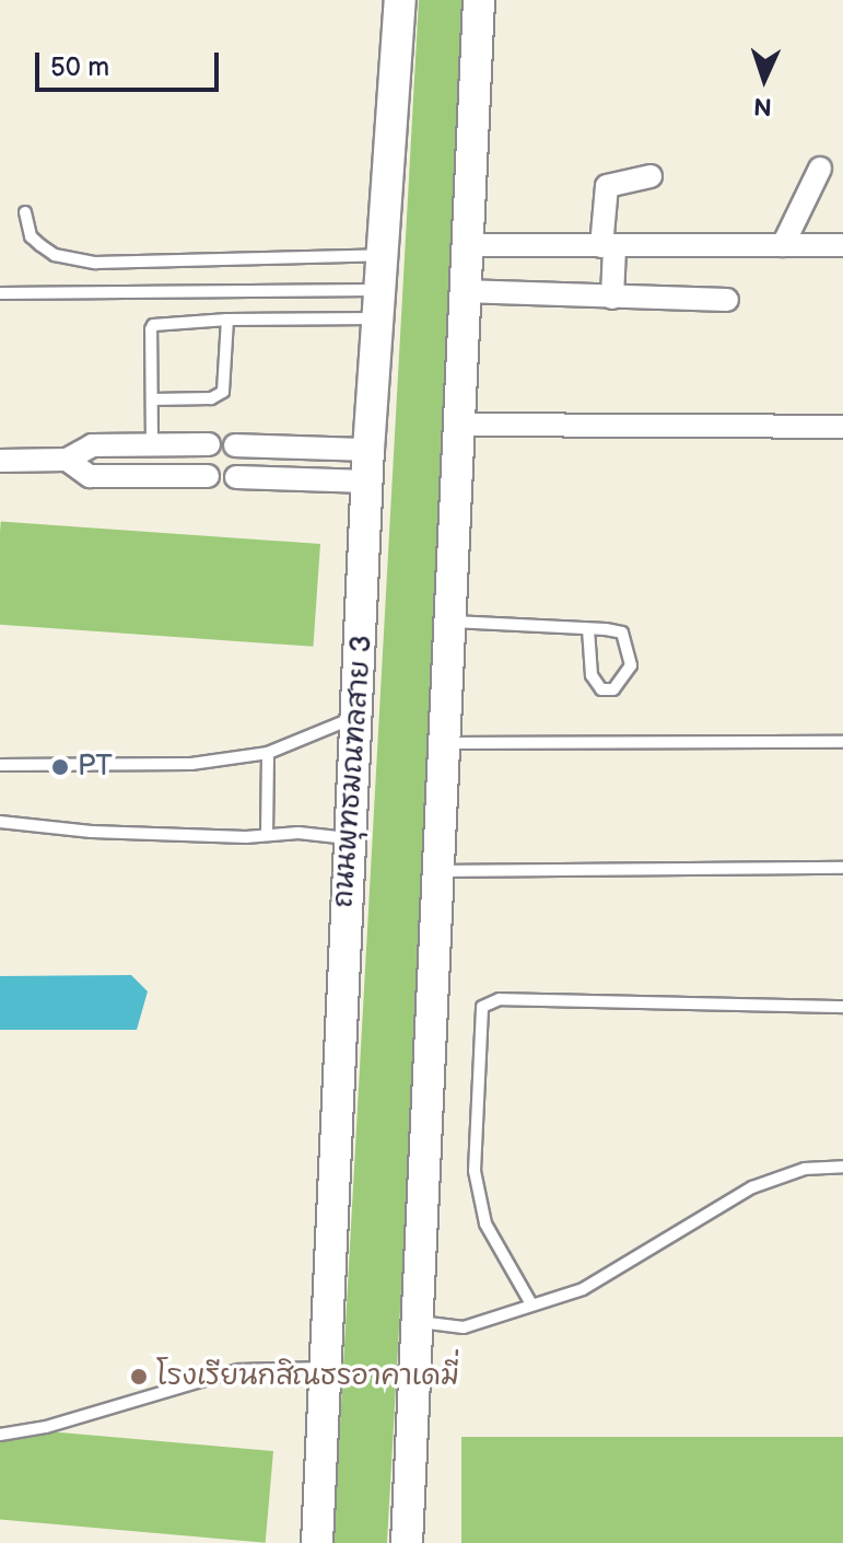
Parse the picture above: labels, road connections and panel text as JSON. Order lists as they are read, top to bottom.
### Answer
{
  "streets": {
    "main road": ["ถนนพุทธมณฑลสาย 3"]
  },
  "places": ["PT", "โรงเรียนกสิณธรอาคาเดมี่"],
  "scale_bar": "50 m",
  "north": "bottom"
}
